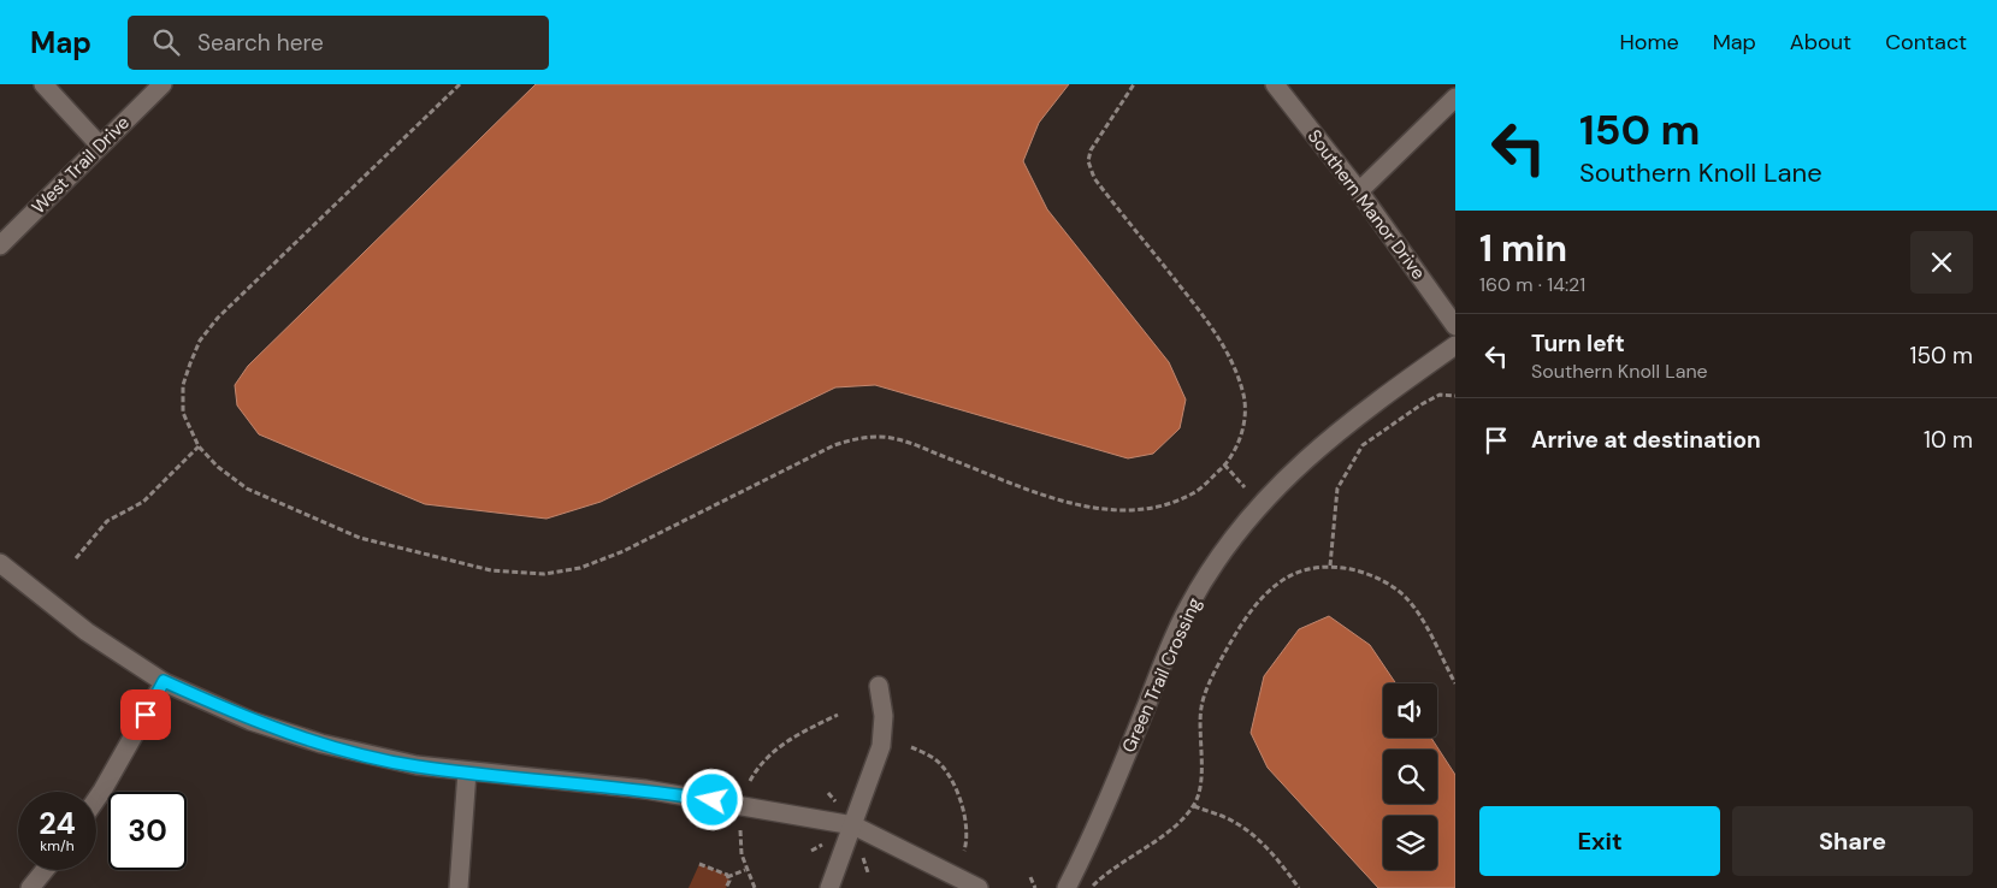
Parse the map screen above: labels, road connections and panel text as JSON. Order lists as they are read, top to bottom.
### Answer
{
  "streets": {
    "street": ["West Trail Drive", "Southern Manor Drive", "Green Trail Crossing"]
  },
  "page": {
    "header": "Map",
    "search": "Search here",
    "nav": [
      "Home",
      "Map",
      "About",
      "Contact"
    ],
    "turn": ["150 m", "Southern Knoll Lane"],
    "heading": ["1 min", "160 m · 14:21"],
    "list": [
      {
        "name": "Turn left",
        "note": "Southern Knoll Lane",
        "value": "150 m"
      },
      {
        "name": "Arrive at destination",
        "value": "10 m"
      }
    ],
    "speed": "24 km/h",
    "limit": "30",
    "buttons": ["Exit", "Share"]
  }
}
